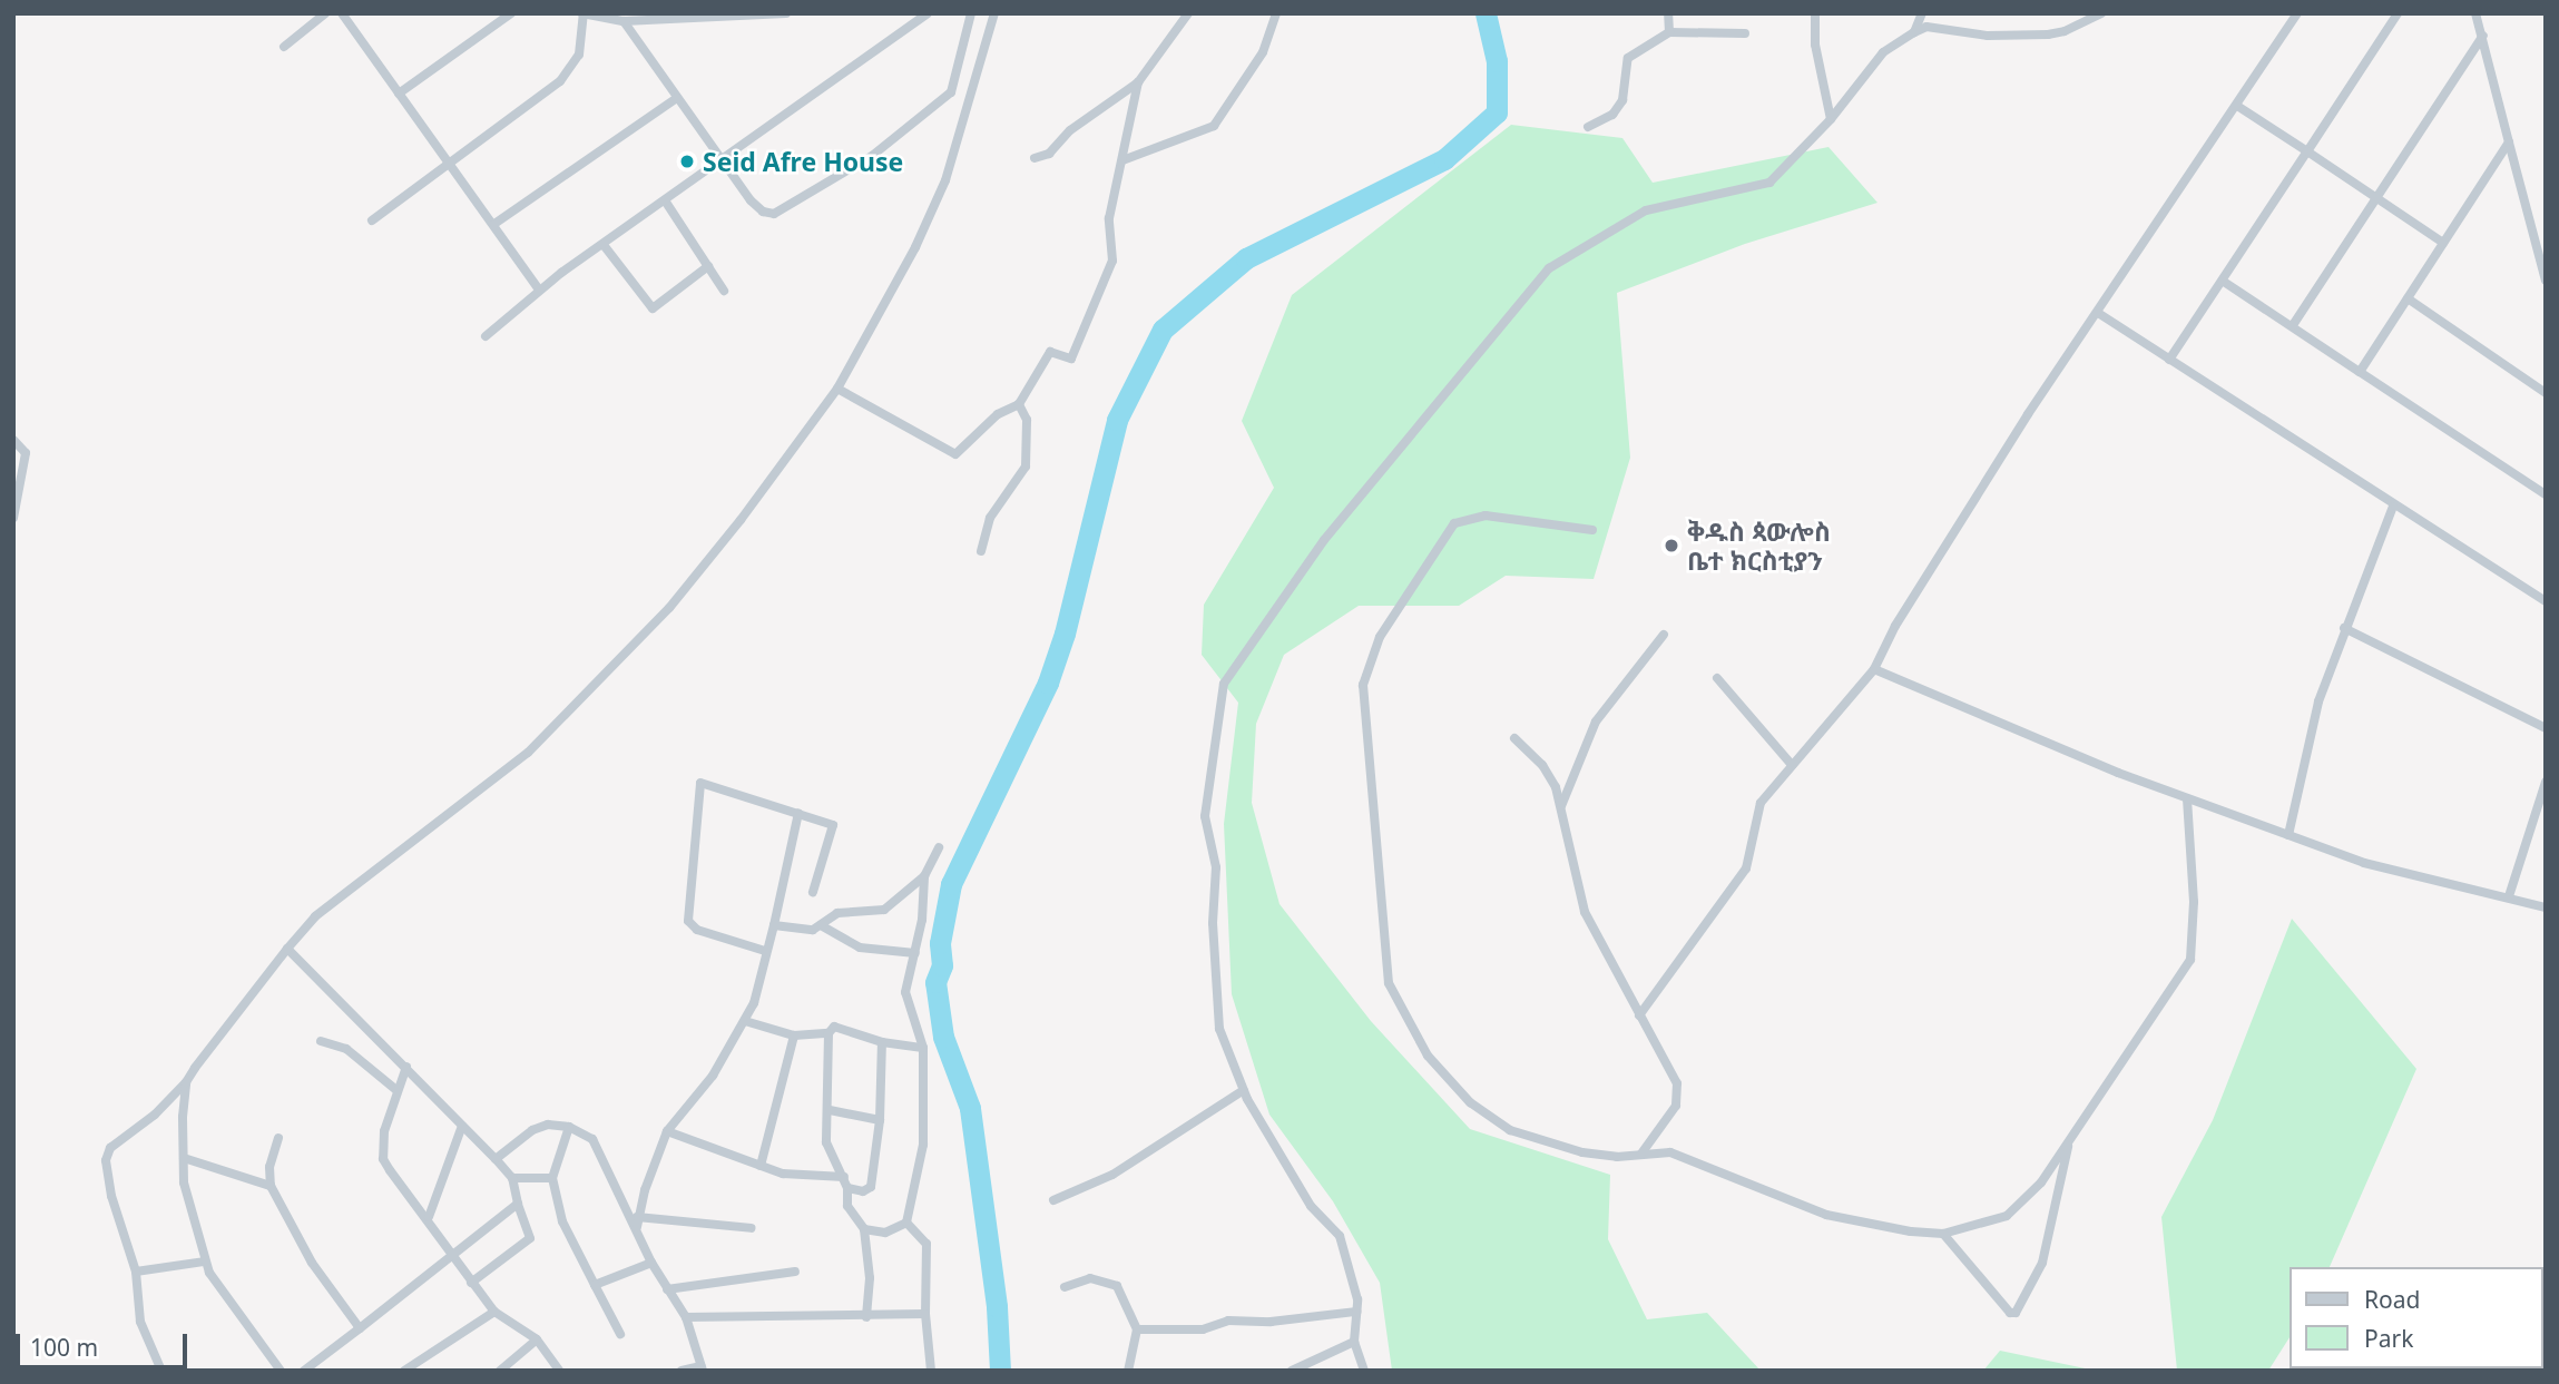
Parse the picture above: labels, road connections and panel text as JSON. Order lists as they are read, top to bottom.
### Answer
{
  "places": ["Seid Afre House", "ቅዱስ ጳውሎስ ቤተ ክርስቲያን"],
  "legend": ["Road", "Park"],
  "scale_bar": "100 m"
}
